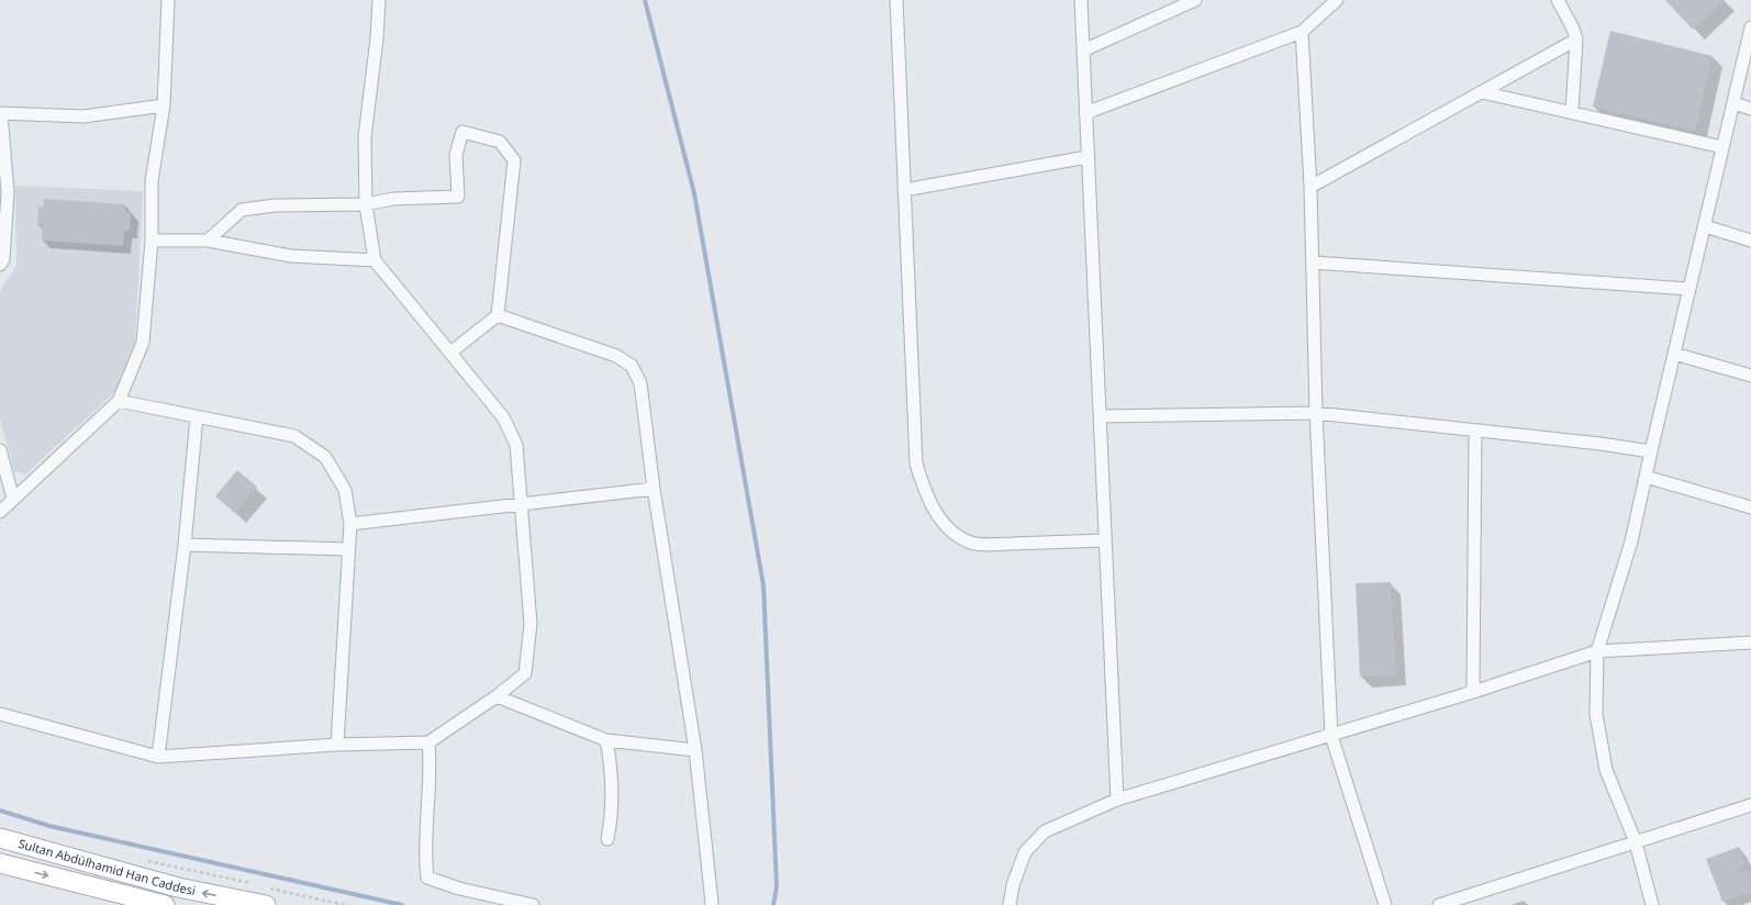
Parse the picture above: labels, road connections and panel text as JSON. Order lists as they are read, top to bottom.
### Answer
{
  "streets": {
    "main road": ["Sultan Abdülhamid Han Caddesi"]
  }
}
